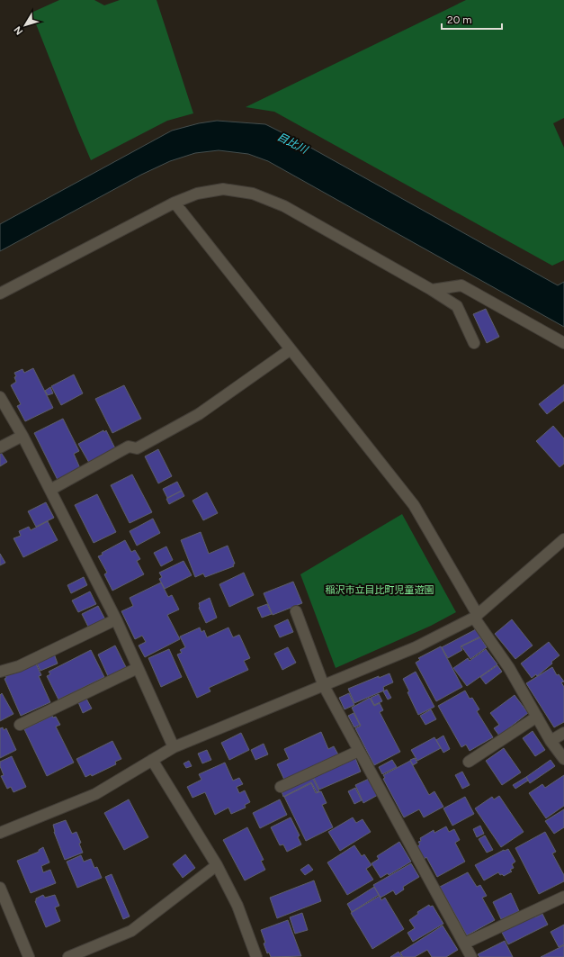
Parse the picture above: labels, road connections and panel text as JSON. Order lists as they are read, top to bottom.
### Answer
{
  "water": ["目比川"],
  "parks": ["稲沢市立目比町児童遊園"],
  "scale_bar": "20 m",
  "north": "bottom left"
}
